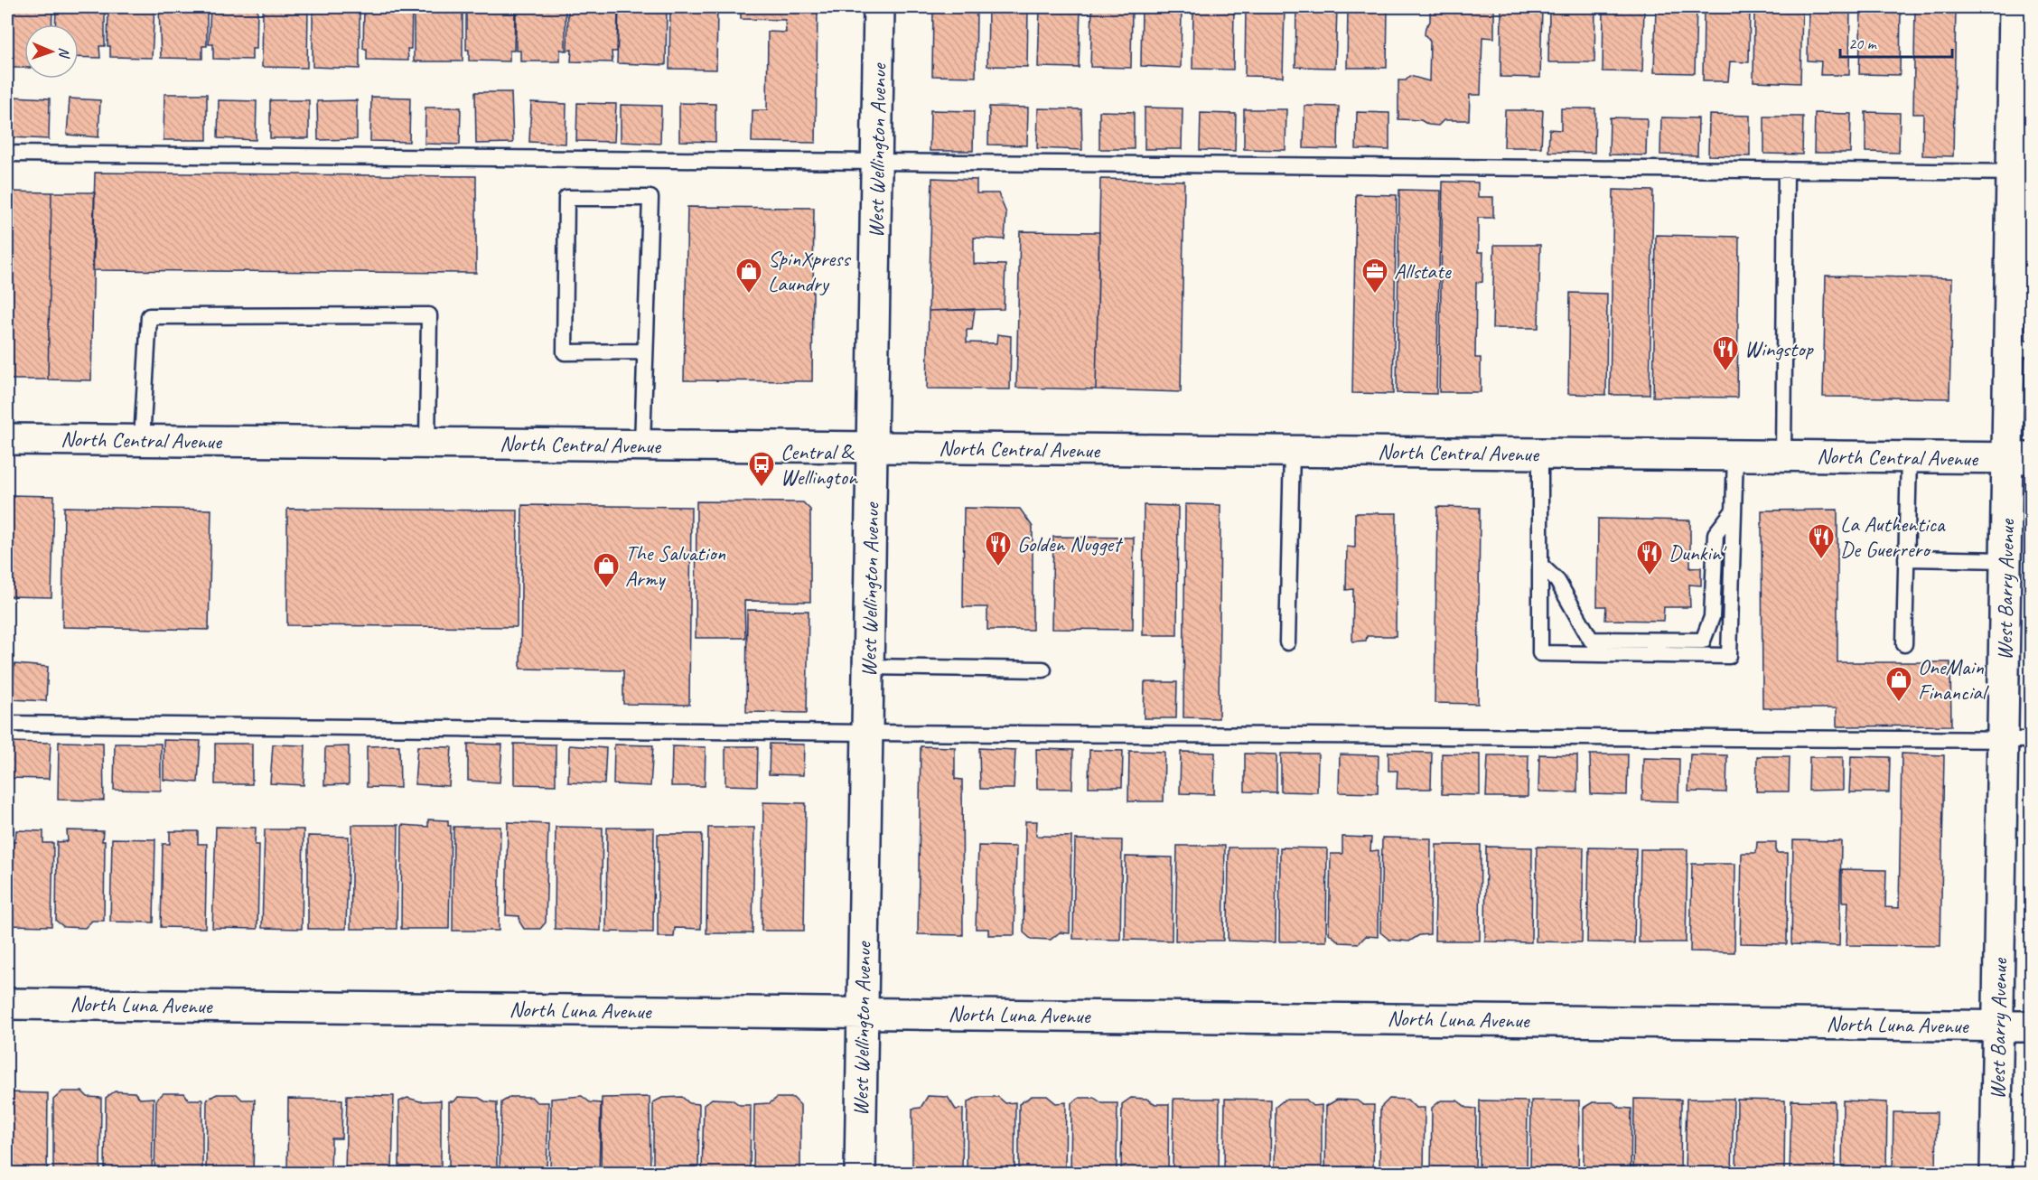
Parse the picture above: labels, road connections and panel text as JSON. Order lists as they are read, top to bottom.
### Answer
{
  "streets": {
    "street": [
      "West Wellington Avenue",
      "North Central Avenue",
      "West Barry Avenue",
      "North Luna Avenue"
    ]
  },
  "crossings": [
    ["West Wellington Avenue", "North Central Avenue"],
    ["West Wellington Avenue", "North Luna Avenue"],
    ["North Central Avenue", "West Barry Avenue"],
    ["West Barry Avenue", "North Luna Avenue"]
  ],
  "places": {
    "shop": ["SpinXpress Laundry", "The Salvation Army", "OneMain Financial"],
    "office": ["Allstate"],
    "restaurant": [
      "Wingstop",
      "La Authentica De Guerrero",
      "Golden Nugget",
      "Dunkin'"
    ],
    "bus stop": ["Central & Wellington"]
  },
  "scale_bar": "20 m",
  "north": "right"
}
